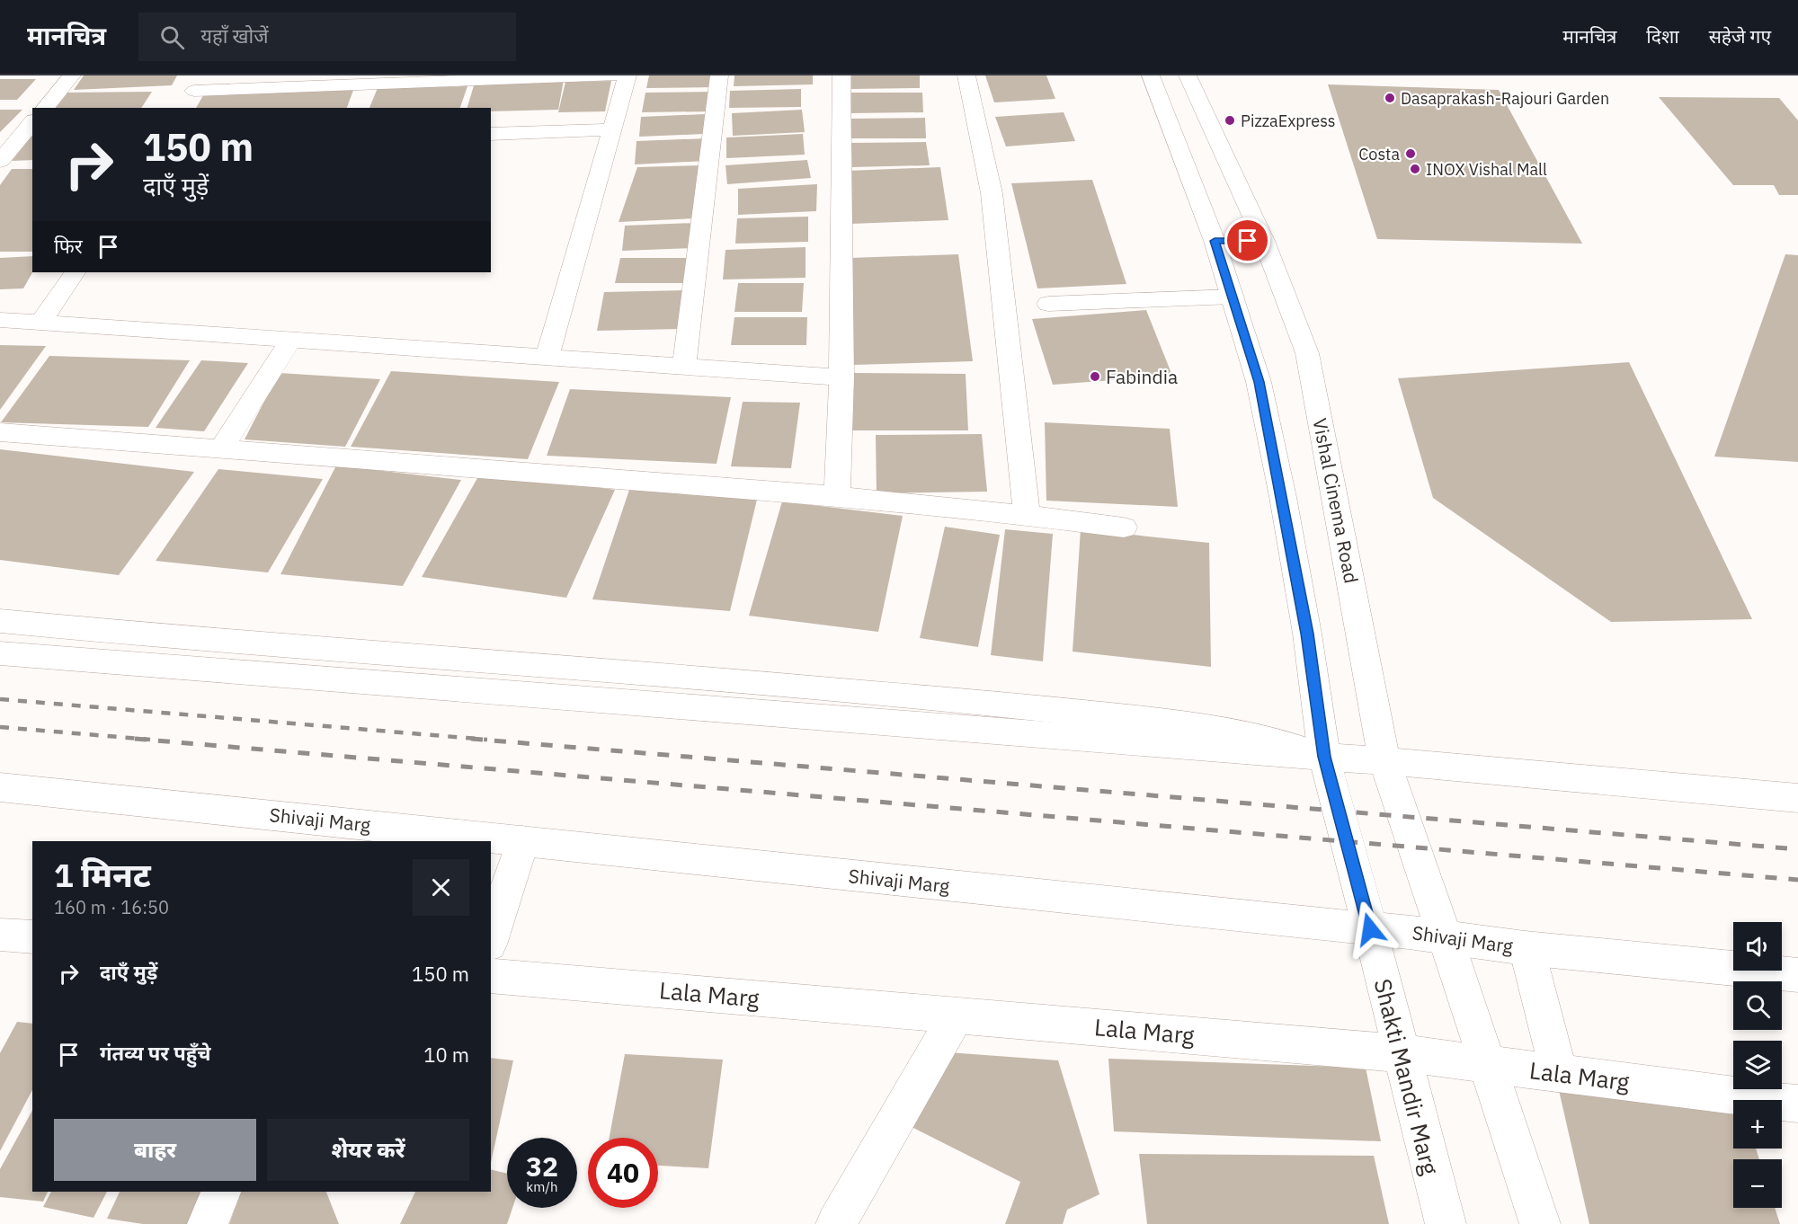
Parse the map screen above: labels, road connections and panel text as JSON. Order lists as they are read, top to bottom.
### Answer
{
  "streets": {
    "street": [
      "Vishal Cinema Road",
      "Shivaji Marg",
      "Lala Marg",
      "Shakti Mandir Marg"
    ]
  },
  "crossings": [
    ["Vishal Cinema Road", "Shivaji Marg"],
    ["Vishal Cinema Road", "Lala Marg"],
    ["Vishal Cinema Road", "Shakti Mandir Marg"],
    ["Shivaji Marg", "Shakti Mandir Marg"],
    ["Lala Marg", "Shakti Mandir Marg"]
  ],
  "places": [
    "Dasaprakash-Rajouri Garden",
    "PizzaExpress",
    "Costa",
    "INOX Vishal Mall",
    "Fabindia"
  ],
  "page": {
    "header": "मानचित्र",
    "search": "यहाँ खोजें",
    "nav": ["मानचित्र", "दिशा", "सहेजे गए"],
    "turn": ["150 m", "दाएँ मुड़ें"],
    "then": "फिर",
    "heading": ["1 मिनट", "160 m · 16:50"],
    "map_buttons": ["+", "−"],
    "list": [
      {
        "name": "दाएँ मुड़ें",
        "value": "150 m"
      },
      {
        "name": "गंतव्य पर पहुँचे",
        "value": "10 m"
      }
    ],
    "buttons": ["बाहर", "शेयर करें"],
    "speed": "32 km/h",
    "limit": "40"
  }
}
